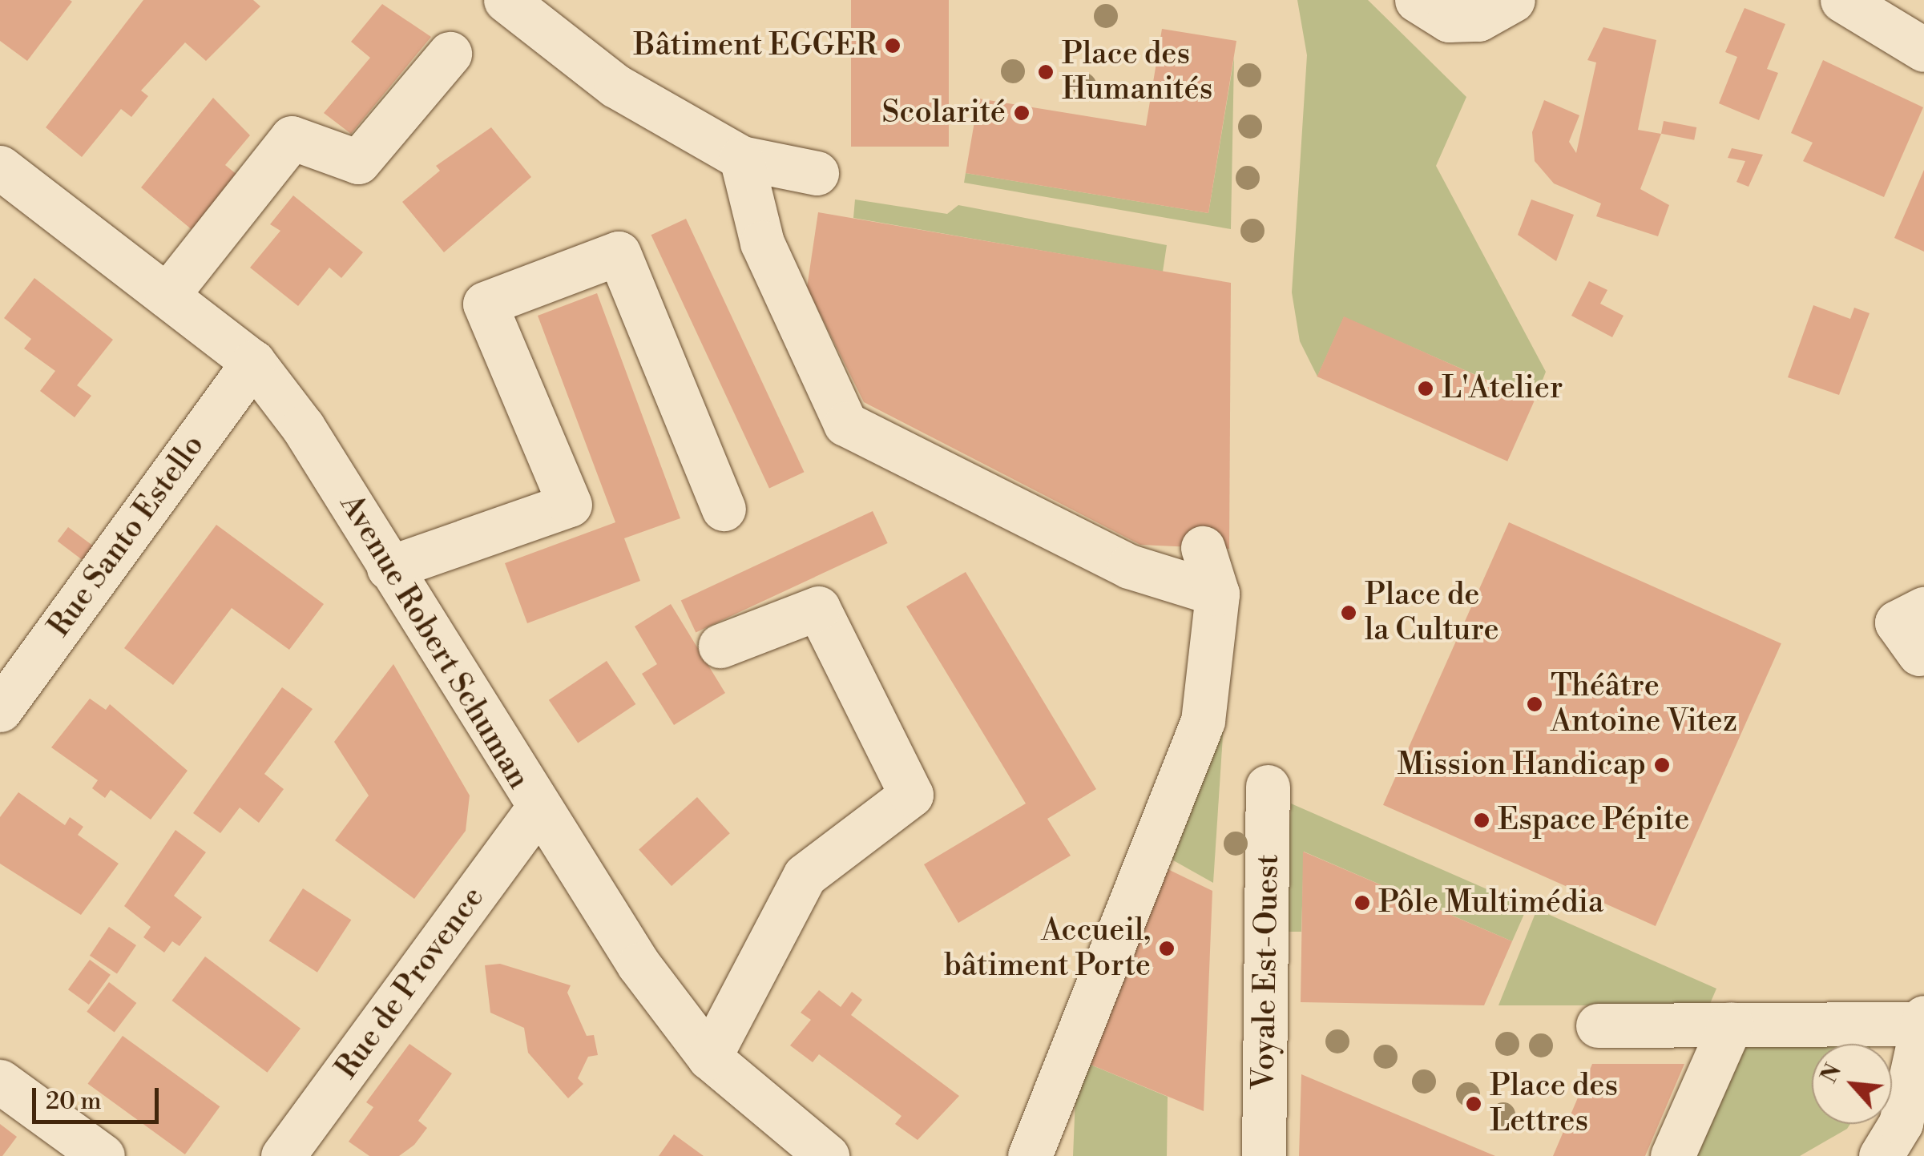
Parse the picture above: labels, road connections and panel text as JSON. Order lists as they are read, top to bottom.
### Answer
{
  "streets": {
    "street": [
      "Rue Santo Estello",
      "Avenue Robert Schuman",
      "Voyale Est-Ouest",
      "Rue de Provence"
    ]
  },
  "crossings": [
    ["Rue Santo Estello", "Avenue Robert Schuman"],
    ["Avenue Robert Schuman", "Rue de Provence"]
  ],
  "places": [
    "Bâtiment EGGER",
    "Place des Humanités",
    "Scolarité",
    "L'Atelier",
    "Place de la Culture",
    "Théâtre Antoine Vitez",
    "Mission Handicap",
    "Espace Pépite",
    "Pôle Multimédia",
    "Accueil, bâtiment Porte",
    "Place des Lettres"
  ],
  "scale_bar": "20 m",
  "north": "top left"
}
